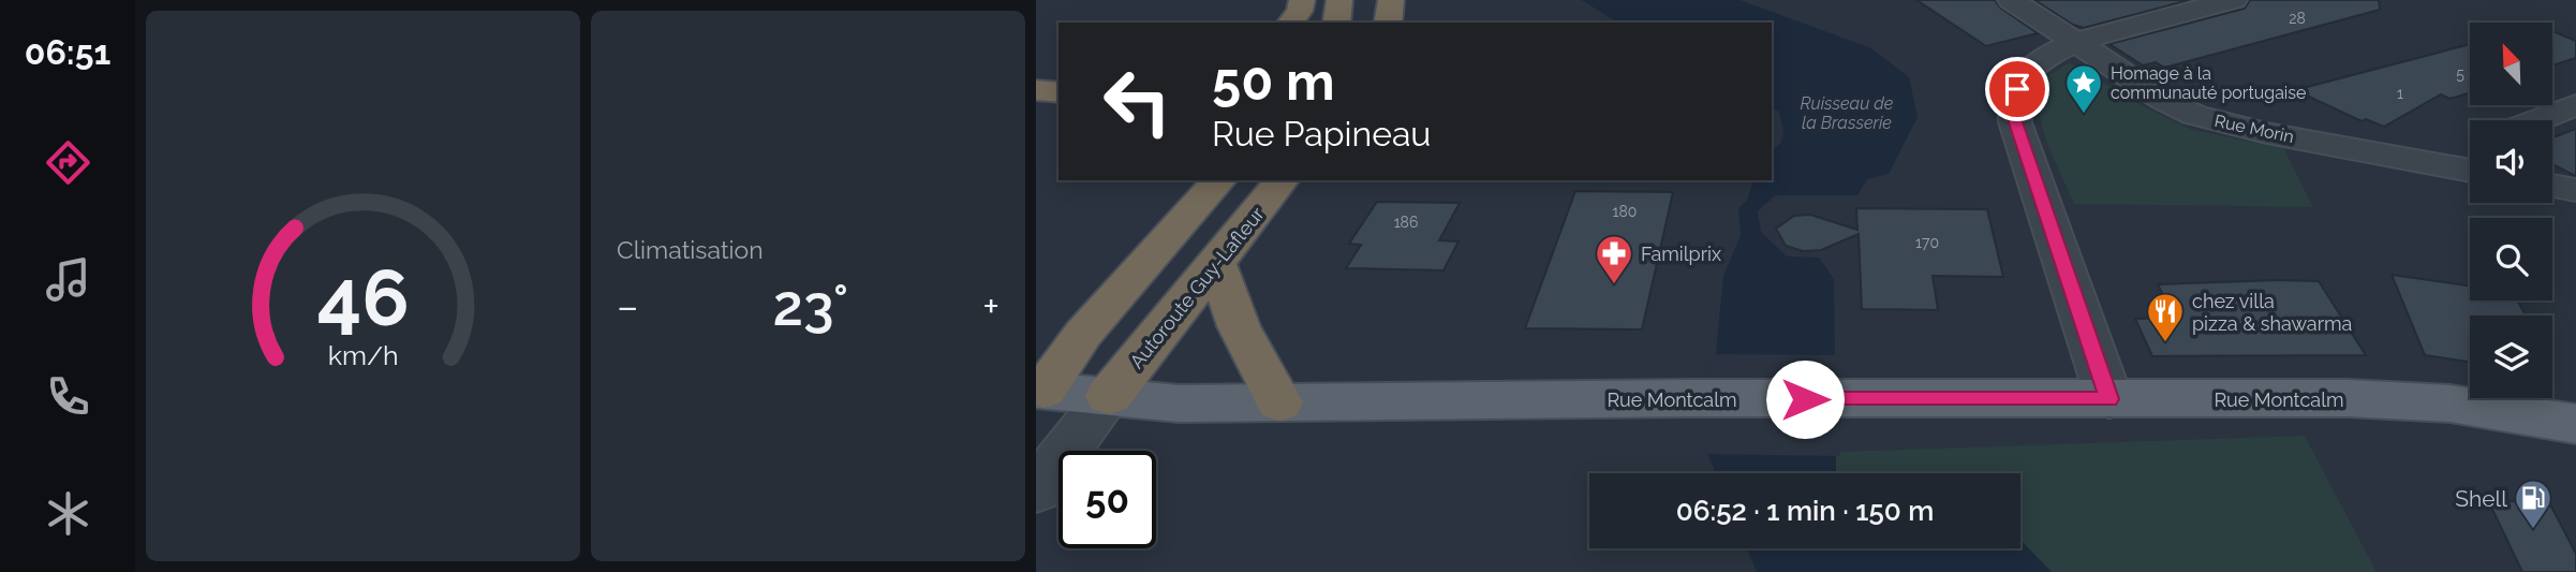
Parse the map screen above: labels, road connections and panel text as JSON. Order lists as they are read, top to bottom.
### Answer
{
  "streets": {
    "highway": ["Autoroute Guy-Lafleur"],
    "main road": ["Rue Montcalm"],
    "street": ["Rue Morin"]
  },
  "crossings": [
    ["Autoroute Guy-Lafleur", "Rue Montcalm"]
  ],
  "water": ["Ruisseau de la Brasserie"],
  "places": {
    "place": ["Homage à la communauté portugaise"],
    "pharmacy": ["Familprix"],
    "restaurant": ["chez villa pizza & shawarma"],
    "fuel station": ["Shell"]
  },
  "house_numbers": [
    "28",
    "5",
    "1",
    "180",
    "186",
    "170"
  ],
  "north": "top left",
  "page": {
    "tabs": "06:51",
    "tile": "Climatisation",
    "turn": ["50 m", "Rue Papineau"],
    "heat": ["−", "23°", "+"],
    "limit": "50",
    "trip": "06:52 · 1 min · 150 m",
    "gauge": ["46", "km/h"]
  }
}
